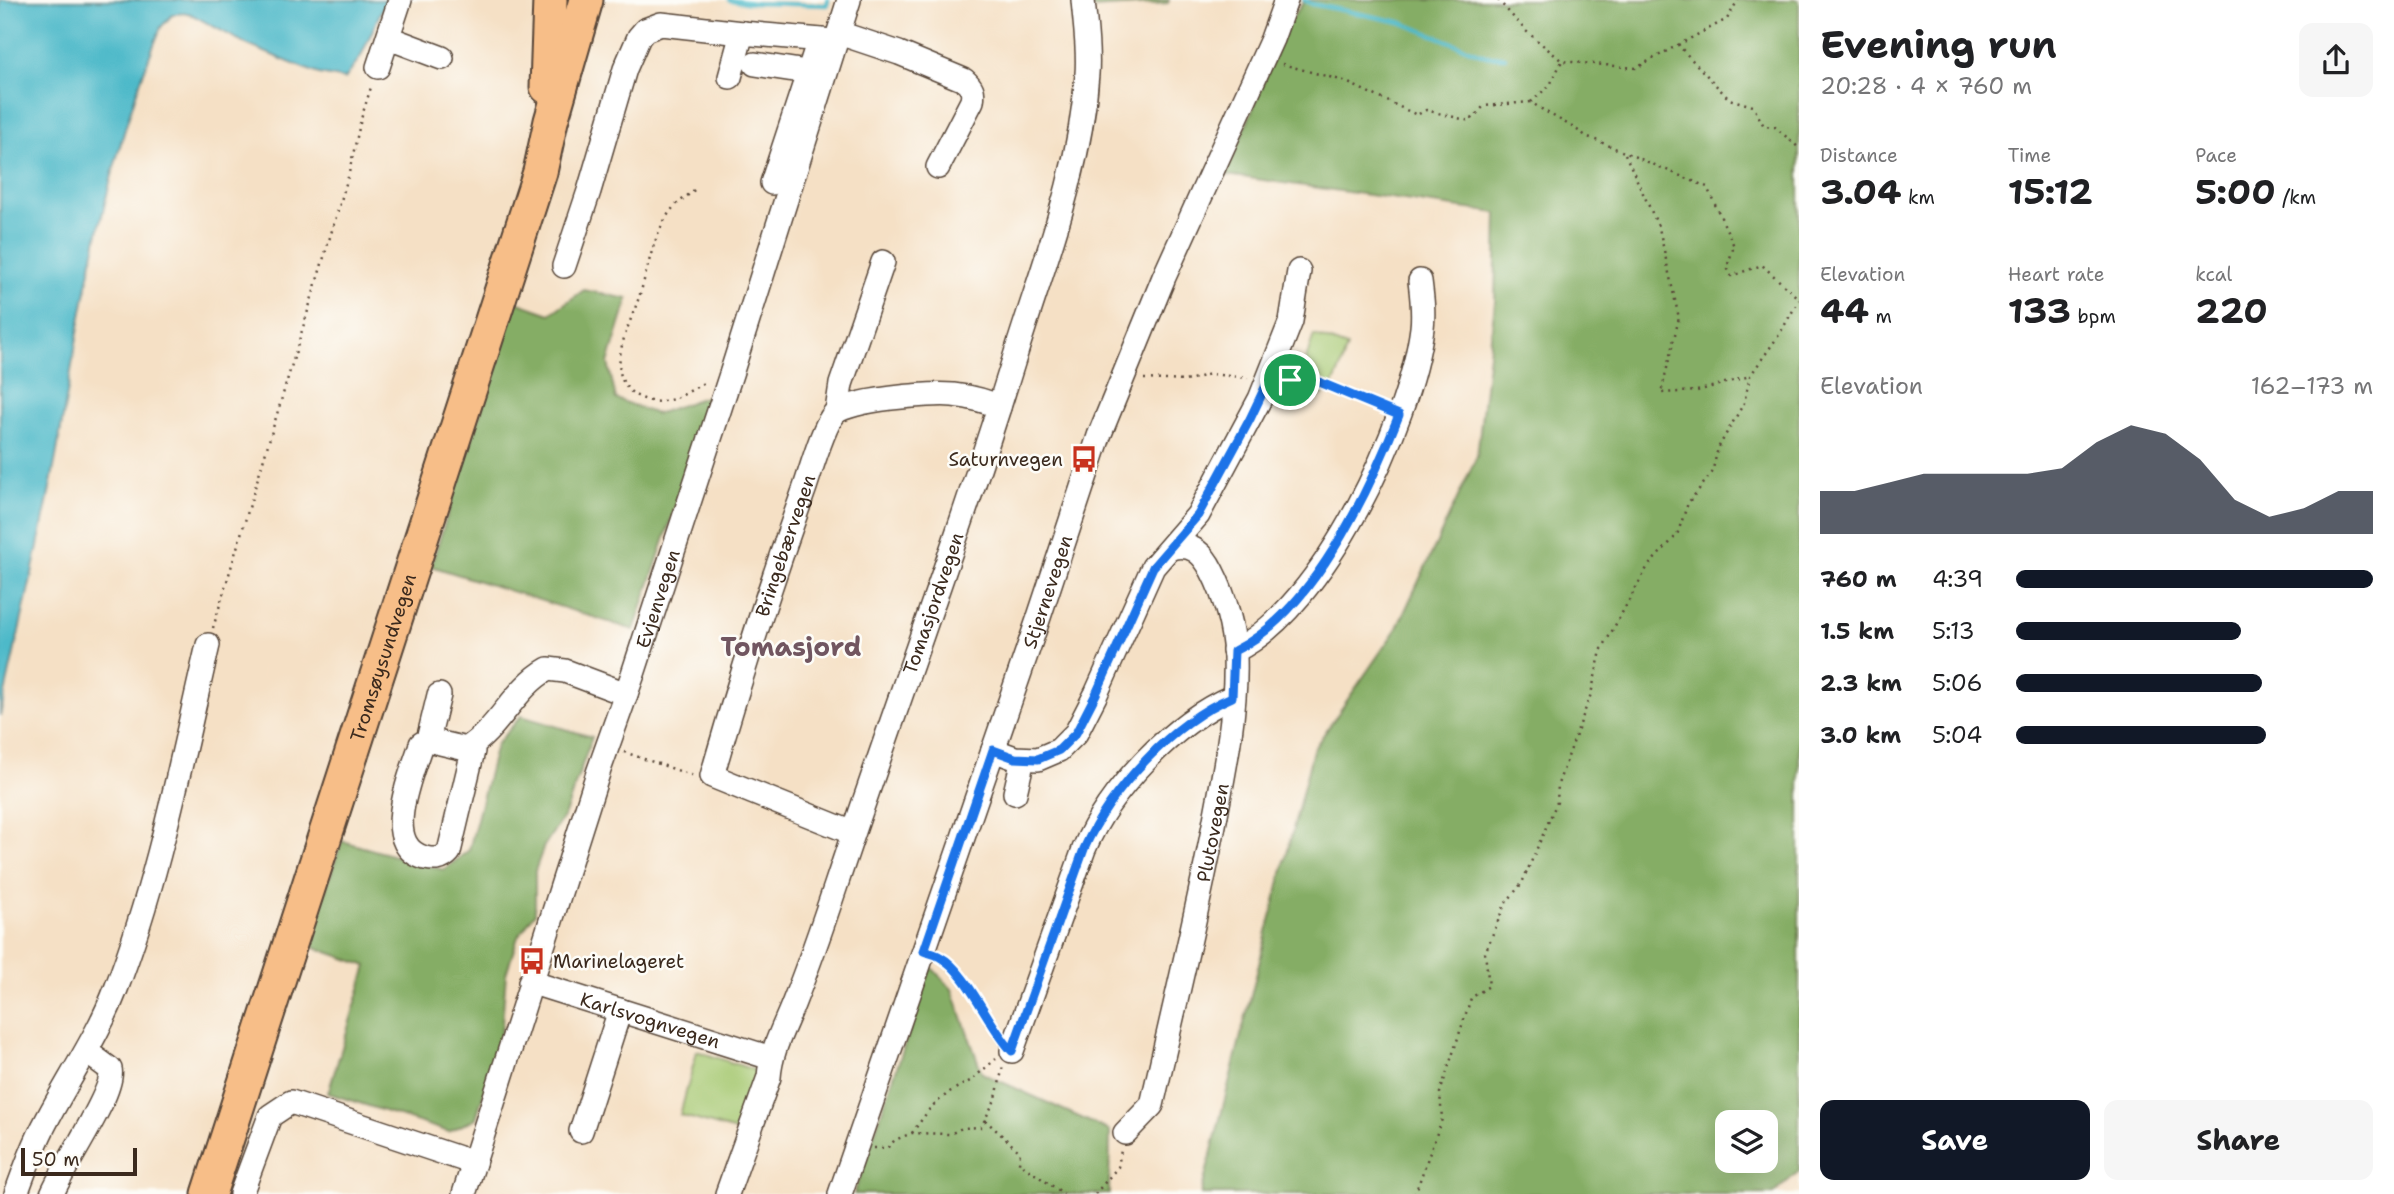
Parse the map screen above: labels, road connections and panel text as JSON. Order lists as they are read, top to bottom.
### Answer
{
  "streets": {
    "highway": ["Tromsøysundvegen"],
    "street": [
      "Bringebærvegen",
      "Stjernevegen",
      "Evjenvegen",
      "Tomasjordvegen",
      "Plutovegen",
      "Karlsvognvegen"
    ]
  },
  "crossings": [
    ["Evjenvegen", "Karlsvognvegen"],
    ["Tomasjordvegen", "Karlsvognvegen"]
  ],
  "districts": ["Tomasjord"],
  "places": {
    "bus stop": ["Saturnvegen", "Marinelageret"]
  },
  "scale_bar": "50 m",
  "page": {
    "heading": ["Evening run", "20:28 · 4 × 760 m"],
    "stats": [
      ["Distance", "3.04 km"],
      ["Time", "15:12"],
      ["Pace", "5:00 /km"],
      ["Elevation", "44 m"],
      ["Heart rate", "133 bpm"],
      ["kcal", "220"]
    ],
    "chart": ["Elevation", "162–173 m"],
    "list": [
      {
        "name": "760 m",
        "note": "4:39"
      },
      {
        "name": "1.5 km",
        "note": "5:13"
      },
      {
        "name": "2.3 km",
        "note": "5:06"
      },
      {
        "name": "3.0 km",
        "note": "5:04"
      }
    ],
    "buttons": ["Save", "Share"],
    "scale": "50 m"
  }
}
